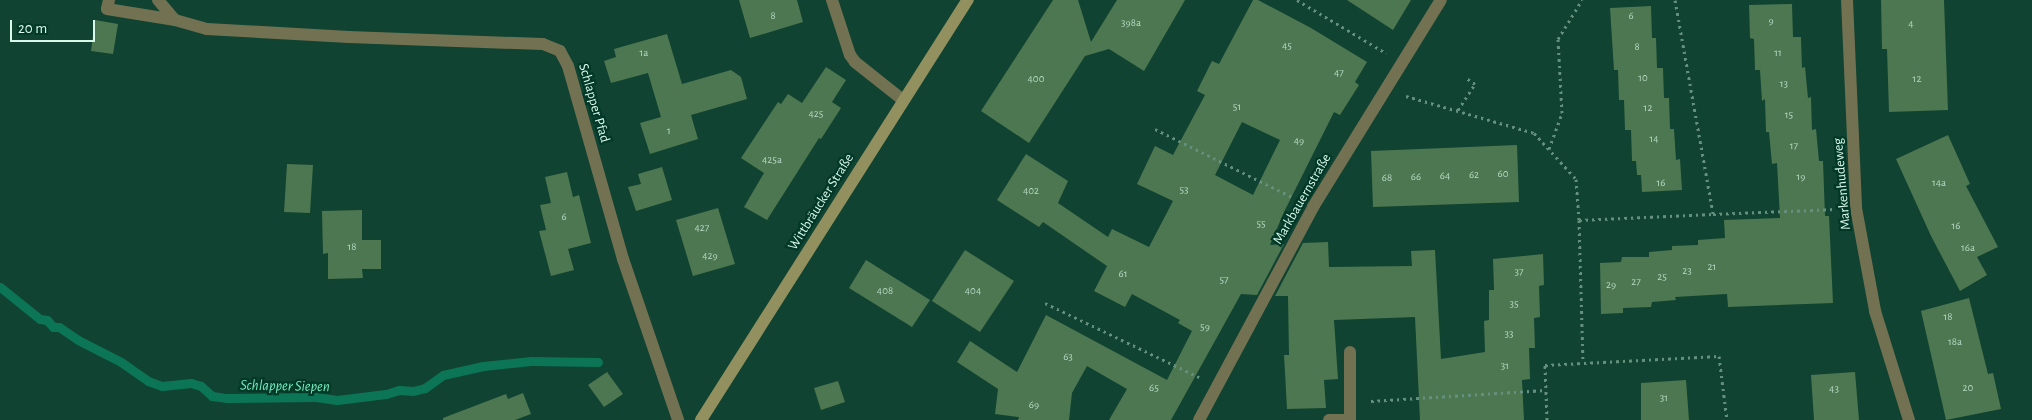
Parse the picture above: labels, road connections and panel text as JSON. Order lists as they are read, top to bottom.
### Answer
{
  "streets": {
    "main road": ["Wittbräucker Straße"],
    "street": ["Schlapper Pfad", "Markenhudeweg", "Markbauernstraße"]
  },
  "water": ["Schlapper Siepen"],
  "house_numbers": [
    "8",
    "6",
    "9",
    "398a",
    "4",
    "45",
    "8",
    "1a",
    "11",
    "47",
    "10",
    "400",
    "12",
    "13",
    "51",
    "12",
    "425",
    "15",
    "1",
    "14",
    "49",
    "17",
    "425a",
    "60",
    "62",
    "64",
    "66",
    "19",
    "68",
    "16",
    "14a",
    "53",
    "402",
    "6",
    "55",
    "16",
    "427",
    "18",
    "16a",
    "429",
    "21",
    "23",
    "37",
    "61",
    "25",
    "57",
    "27",
    "29",
    "408",
    "404",
    "35",
    "18",
    "59",
    "33",
    "18a",
    "63",
    "31",
    "65",
    "20",
    "43",
    "31",
    "69"
  ],
  "scale_bar": "20 m"
}
